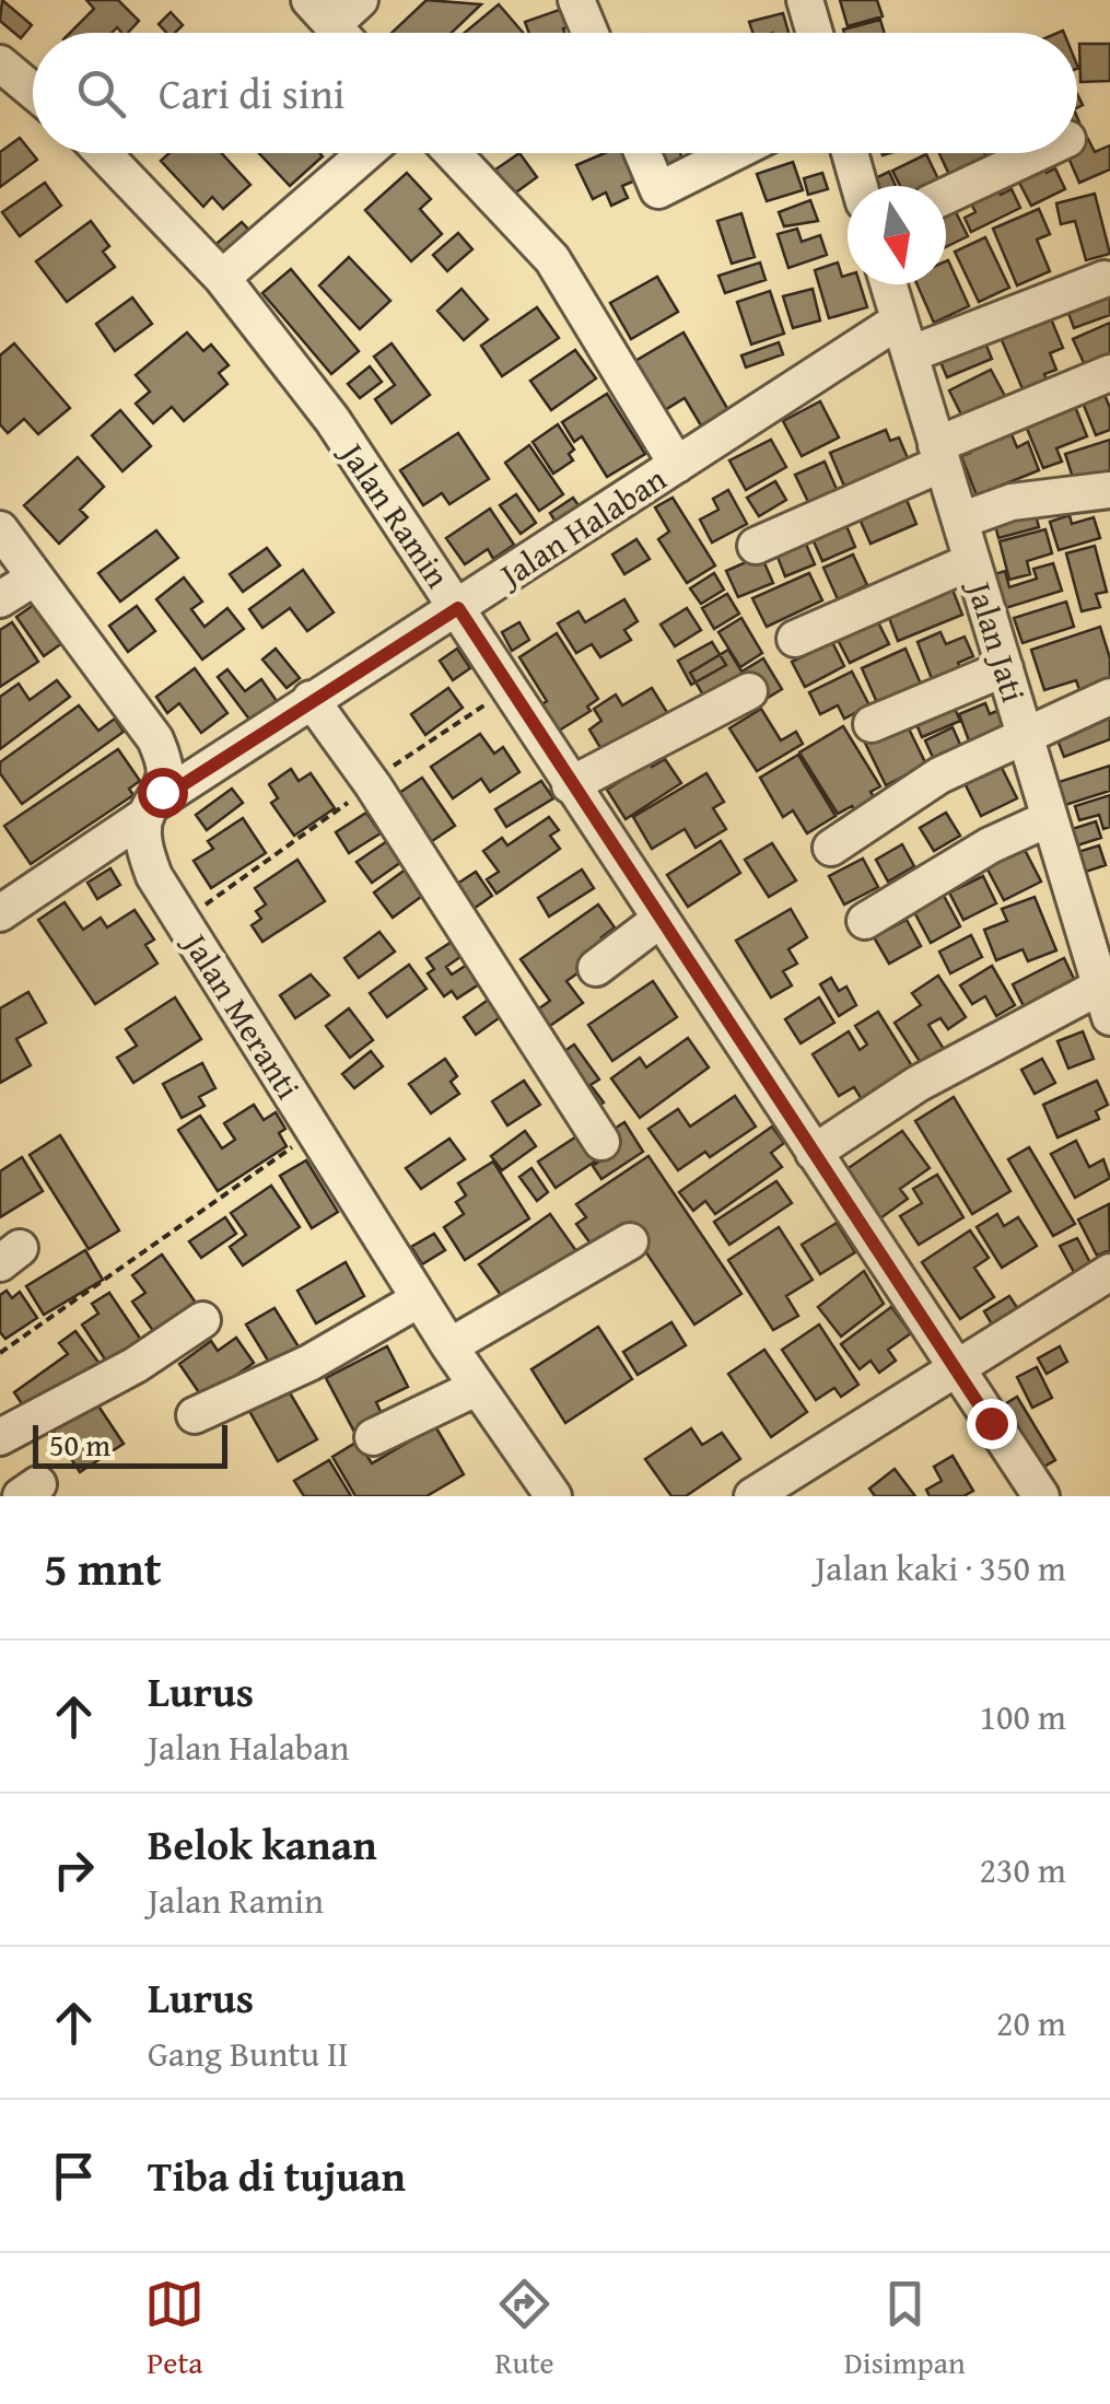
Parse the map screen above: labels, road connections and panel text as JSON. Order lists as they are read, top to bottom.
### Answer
{
  "streets": {
    "street": [
      "Jalan Ramin",
      "Jalan Halaban",
      "Jalan Jati",
      "Jalan Meranti"
    ]
  },
  "crossings": [
    ["Jalan Ramin", "Jalan Halaban"],
    ["Jalan Halaban", "Jalan Jati"],
    ["Jalan Halaban", "Jalan Meranti"]
  ],
  "scale_bar": "50 m",
  "north": "bottom",
  "page": {
    "search": "Cari di sini",
    "scale": "50 m",
    "heading": ["5 mnt", "Jalan kaki · 350 m"],
    "list": [
      ["Lurus", "Jalan Halaban", "100 m"],
      ["Belok kanan", "Jalan Ramin", "230 m"],
      ["Lurus", "Gang Buntu II", "20 m"],
      "Tiba di tujuan"
    ],
    "nav": ["Peta", "Rute", "Disimpan"]
  }
}
